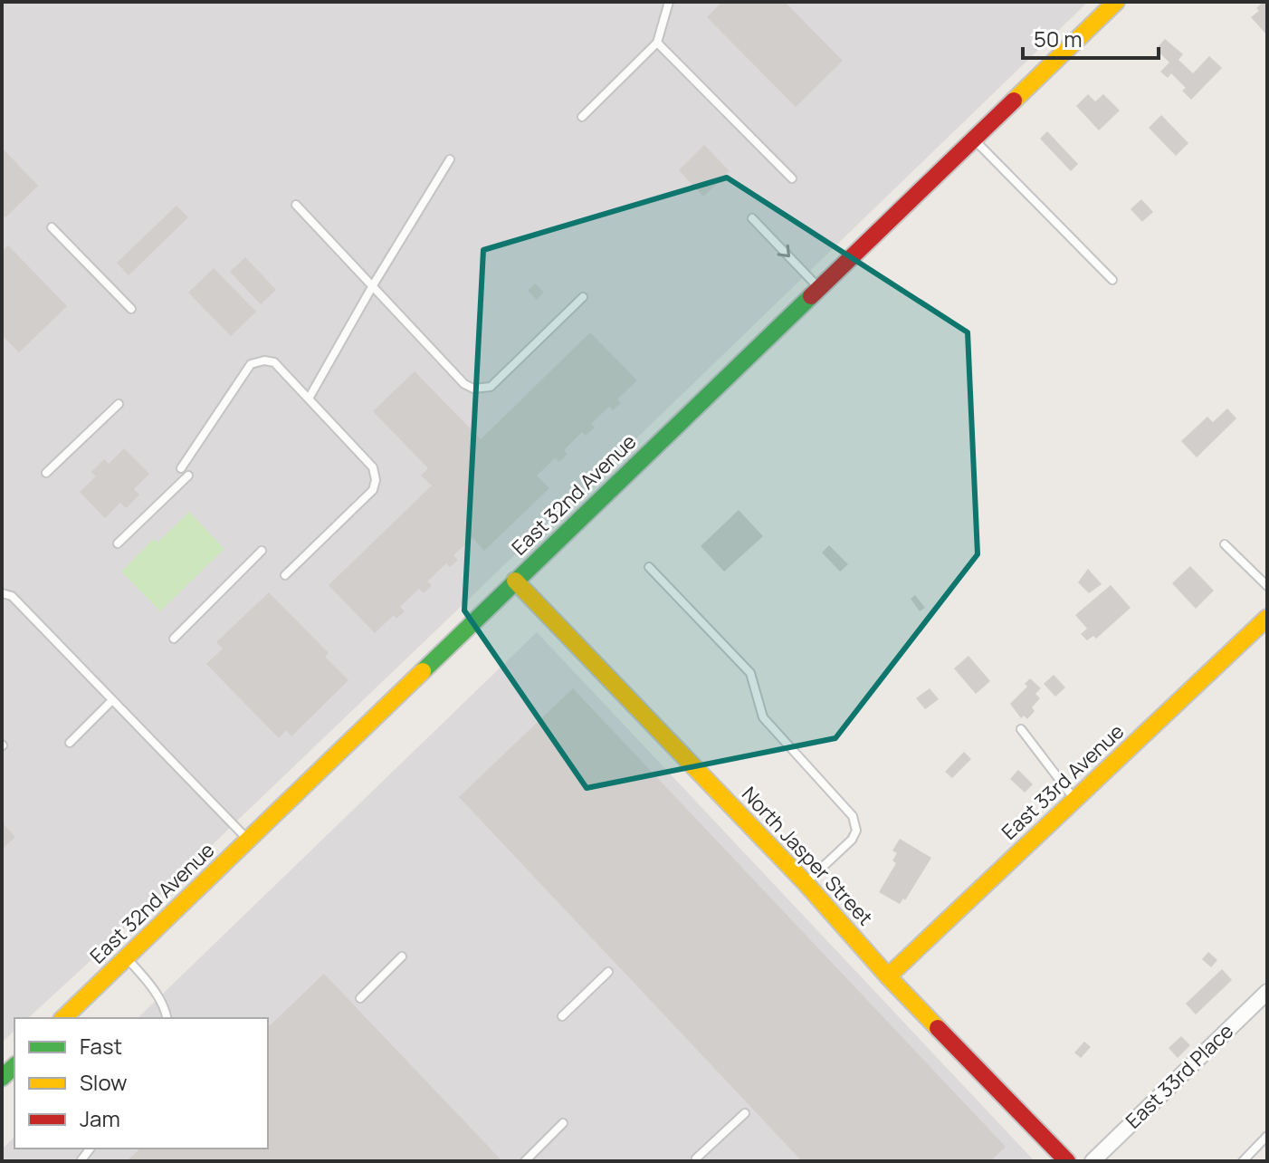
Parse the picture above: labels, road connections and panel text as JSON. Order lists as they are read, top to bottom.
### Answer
{
  "streets": {
    "street": [
      "East 32nd Avenue",
      "East 33rd Avenue",
      "North Jasper Street",
      "East 33rd Place"
    ]
  },
  "crossings": [
    ["East 32nd Avenue", "North Jasper Street"],
    ["East 33rd Avenue", "North Jasper Street"]
  ],
  "legend": ["Fast", "Slow", "Jam"],
  "scale_bar": "50 m"
}
